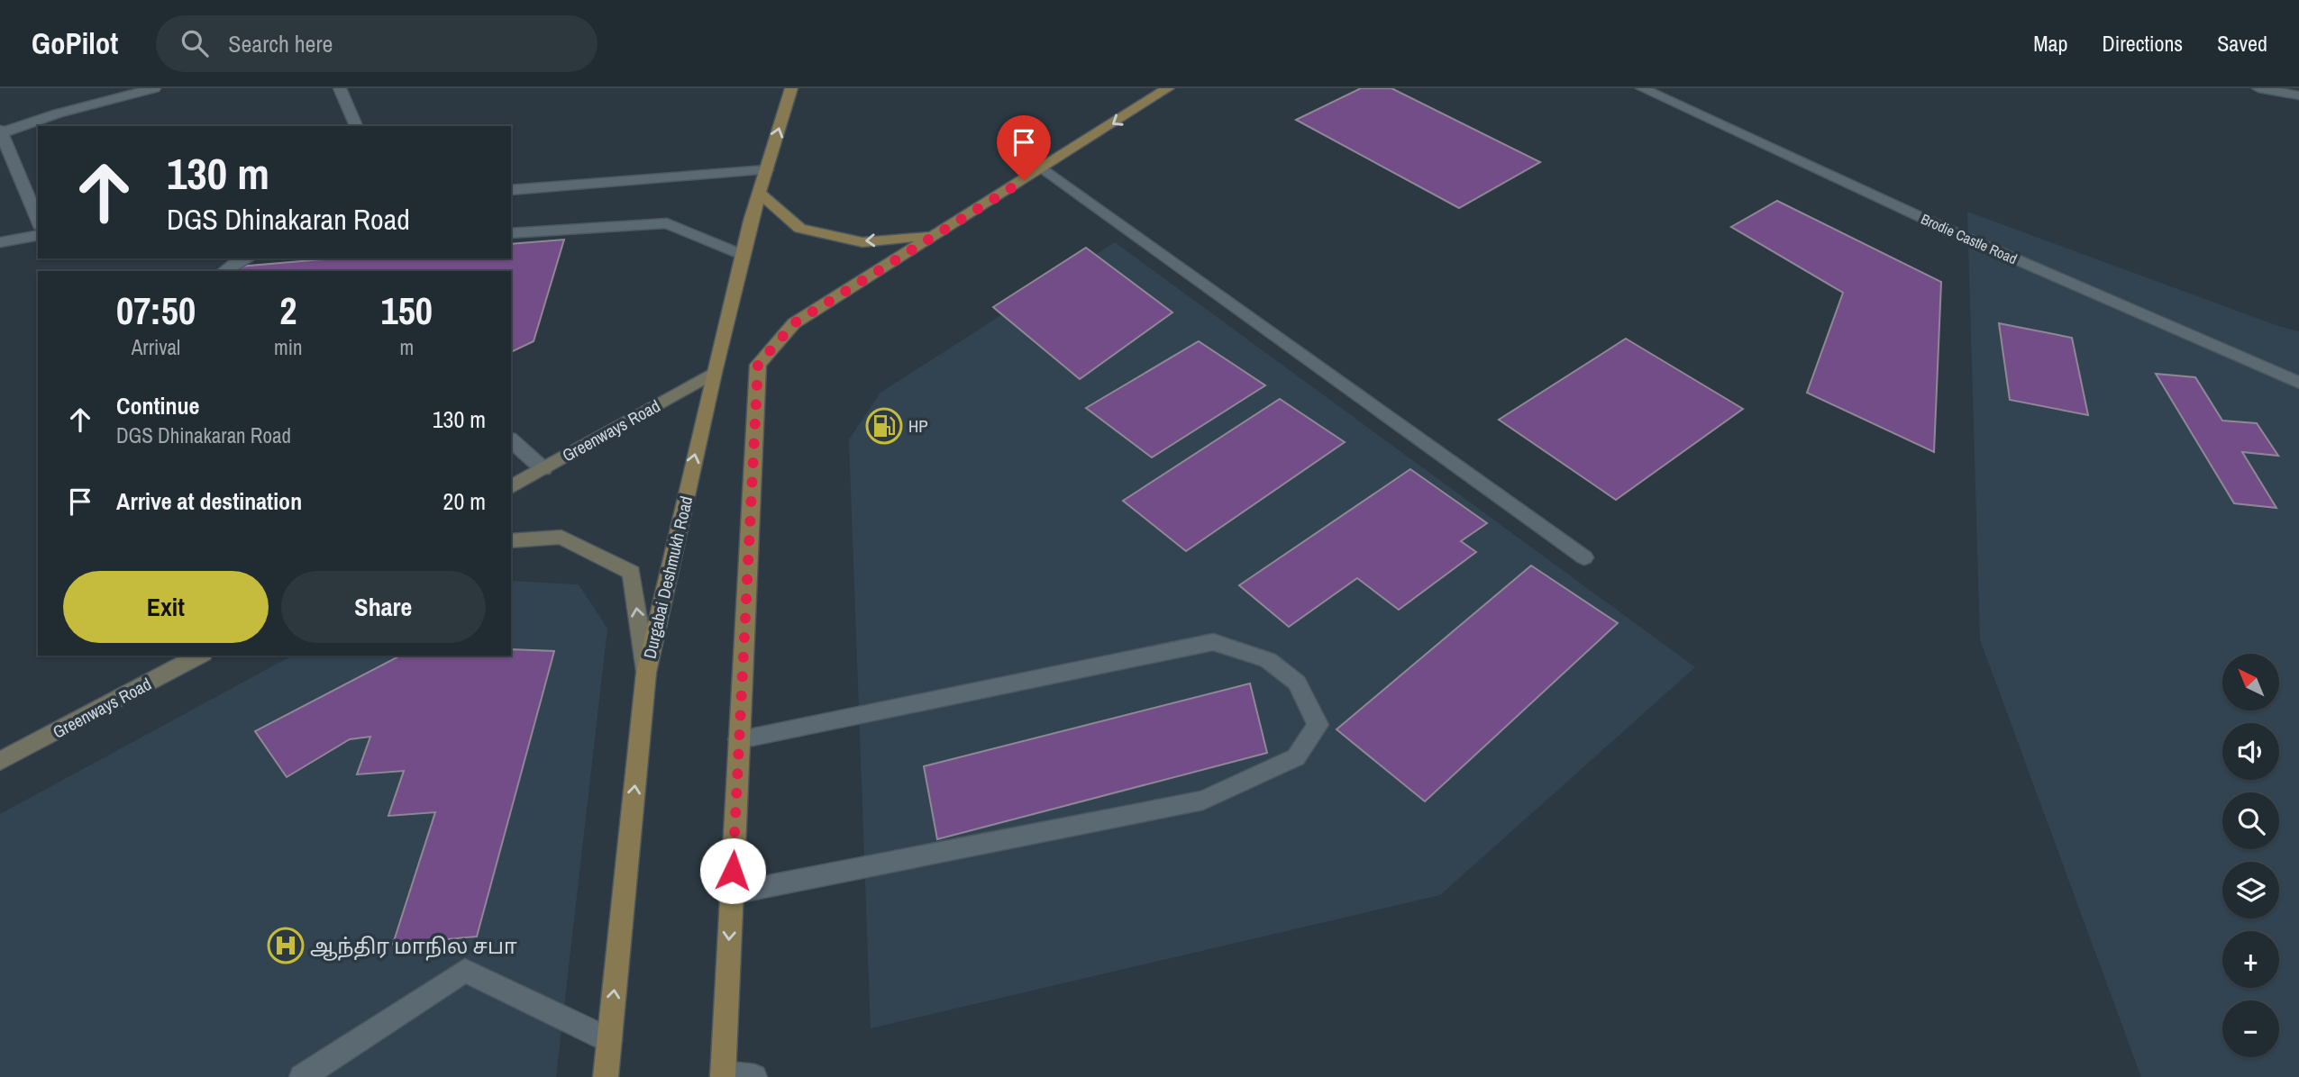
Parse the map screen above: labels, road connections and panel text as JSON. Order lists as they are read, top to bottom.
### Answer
{
  "streets": {
    "main road": ["Durgabai Deshmukh Road"],
    "street": ["Brodie Castle Road", "Greenways Road"]
  },
  "crossings": [
    ["Greenways Road", "Durgabai Deshmukh Road"]
  ],
  "places": {
    "fuel station": ["HP"],
    "hospital": ["ஆந்திர மாநில சபா"]
  },
  "north": "top left",
  "page": {
    "header": "GoPilot",
    "search": "Search here",
    "nav": ["Map", "Directions", "Saved"],
    "turn": ["130 m", "DGS Dhinakaran Road"],
    "eta": [
      "07:50",
      "Arrival",
      "2",
      "min",
      "150",
      "m"
    ],
    "list": [
      {
        "name": "Continue",
        "note": "DGS Dhinakaran Road",
        "value": "130 m"
      },
      {
        "name": "Arrive at destination",
        "value": "20 m"
      }
    ],
    "buttons": ["Exit", "Share"],
    "map_buttons": ["+", "−"]
  }
}
